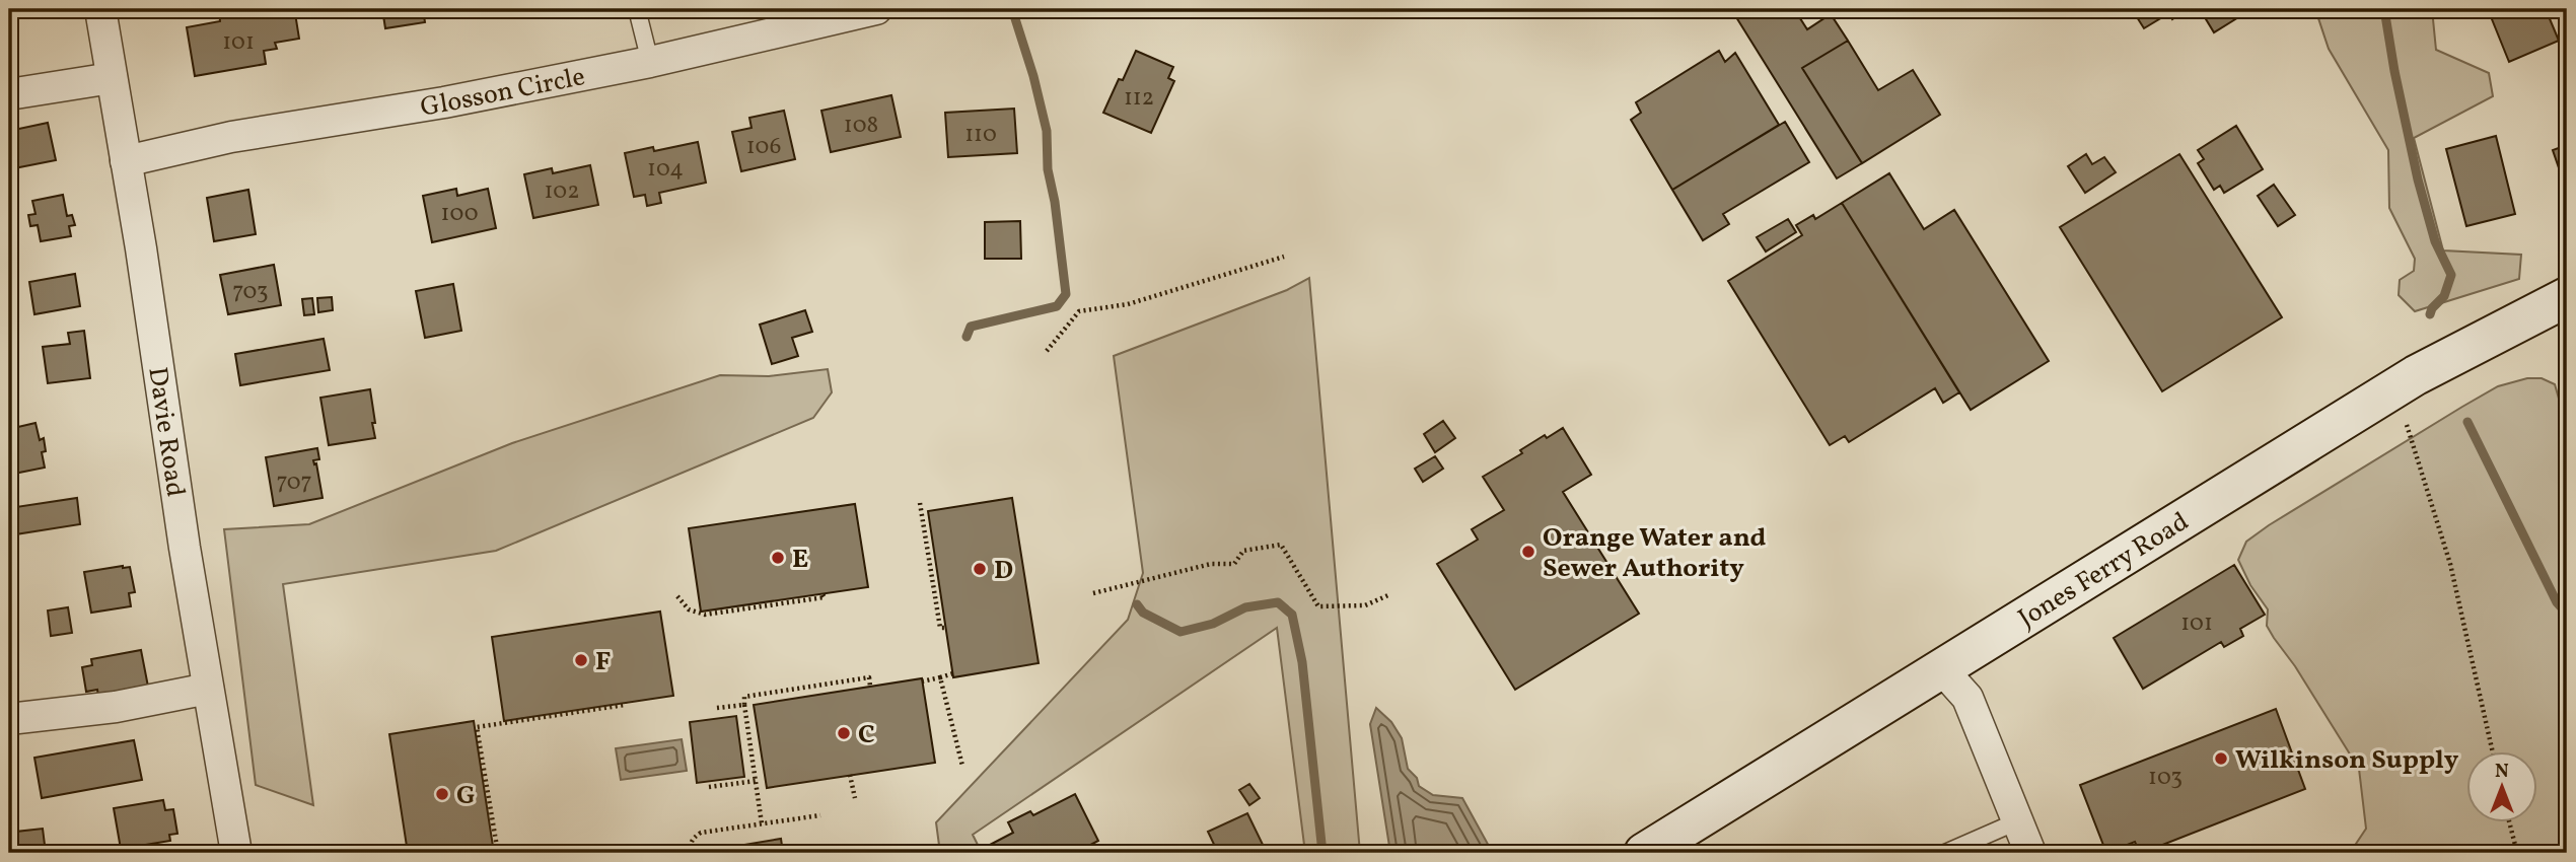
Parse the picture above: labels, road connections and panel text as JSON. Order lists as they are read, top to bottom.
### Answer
{
  "streets": {
    "main road": ["Jones Ferry Road"],
    "street": ["Glosson Circle", "Davie Road"]
  },
  "crossings": [
    ["Glosson Circle", "Davie Road"]
  ],
  "places": [
    "Orange Water and Sewer Authority",
    "E",
    "D",
    "F",
    "C",
    "Wilkinson Supply",
    "G"
  ],
  "house_numbers": [
    "101",
    "112",
    "108",
    "110",
    "106",
    "104",
    "102",
    "100",
    "703",
    "707",
    "101",
    "103"
  ],
  "north": "top"
}
